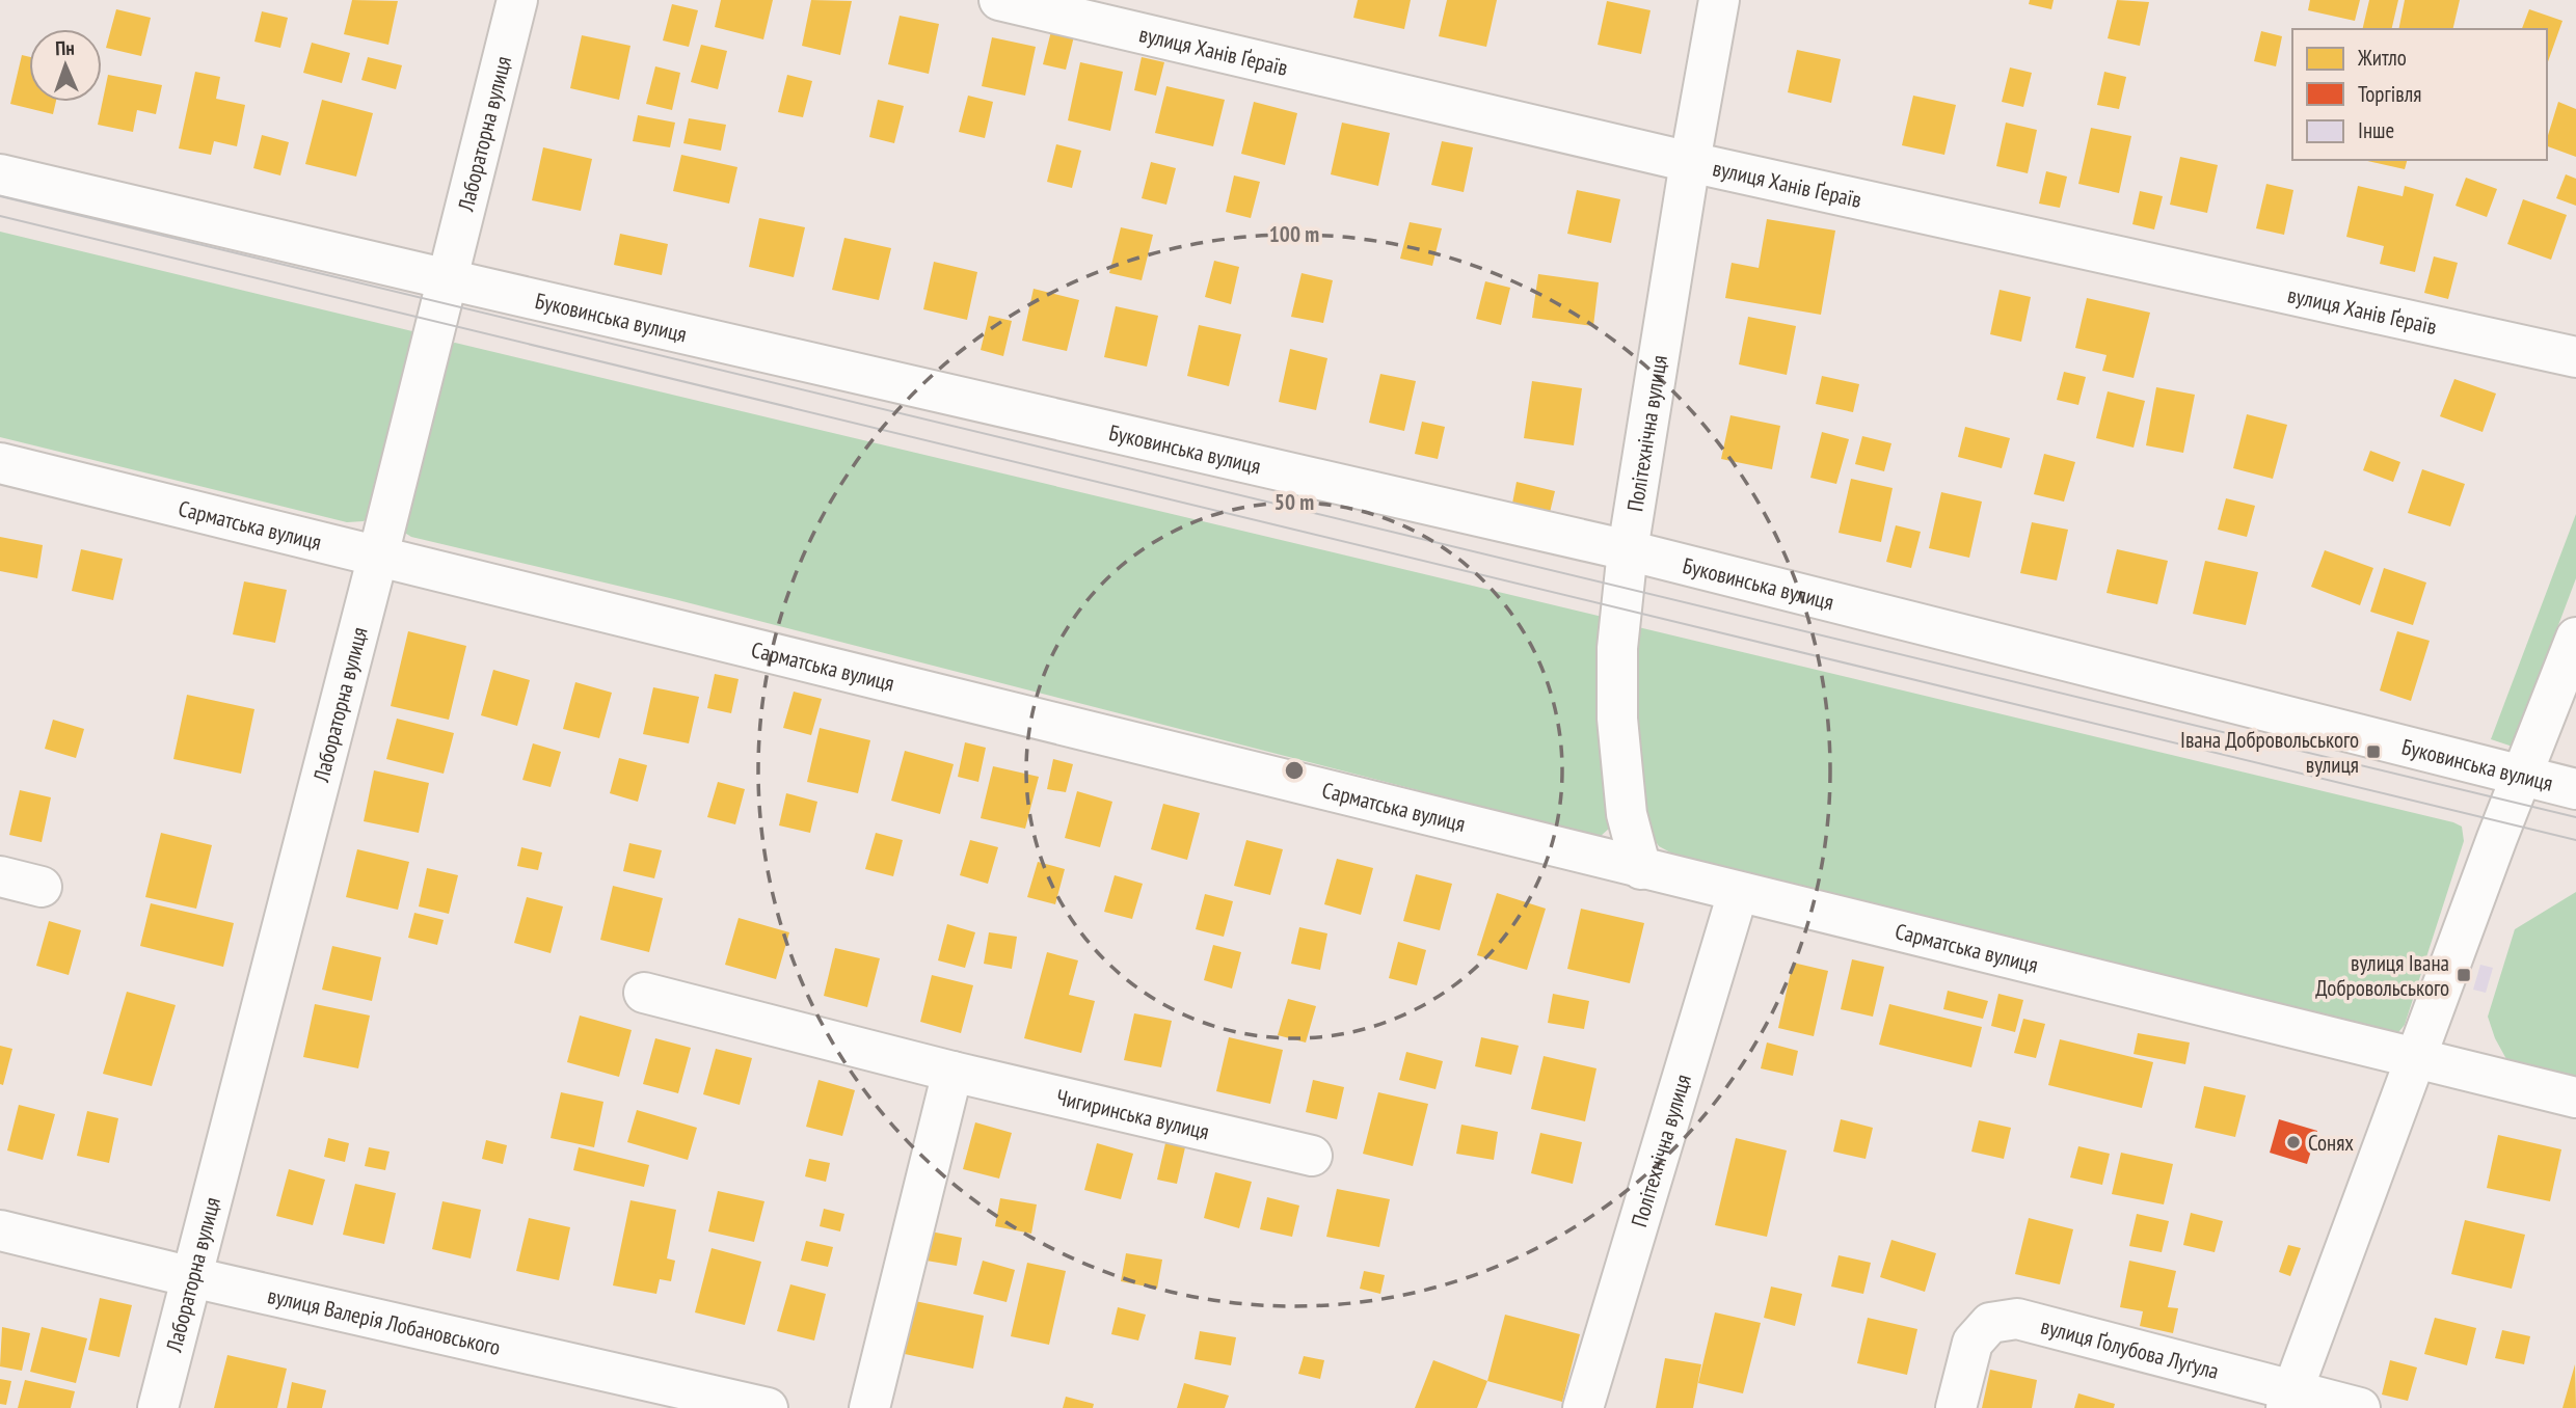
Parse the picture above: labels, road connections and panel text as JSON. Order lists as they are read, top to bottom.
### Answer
{
  "streets": {
    "street": [
      "вулиця Ханів Ґераїв",
      "Лабораторна вулиця",
      "Буковинська вулиця",
      "Політехнічна вулиця",
      "Сарматська вулиця",
      "Чигиринська вулиця",
      "вулиця Валерія Лобановського",
      "вулиця Ґолубова Луґула"
    ]
  },
  "crossings": [
    ["вулиця Ханів Ґераїв", "Політехнічна вулиця"],
    ["Лабораторна вулиця", "Буковинська вулиця"],
    ["Лабораторна вулиця", "Сарматська вулиця"],
    ["Лабораторна вулиця", "вулиця Валерія Лобановського"],
    ["Буковинська вулиця", "Політехнічна вулиця"],
    ["Політехнічна вулиця", "Сарматська вулиця"]
  ],
  "places": {
    "transit": ["Івана Добровольського вулиця", "вулиця Івана Добровольського"],
    "other": ["Сонях"]
  },
  "legend": ["Житло", "Торгівля", "Інше"],
  "north": "top",
  "rings": ["100 m", "50 m"]
}
